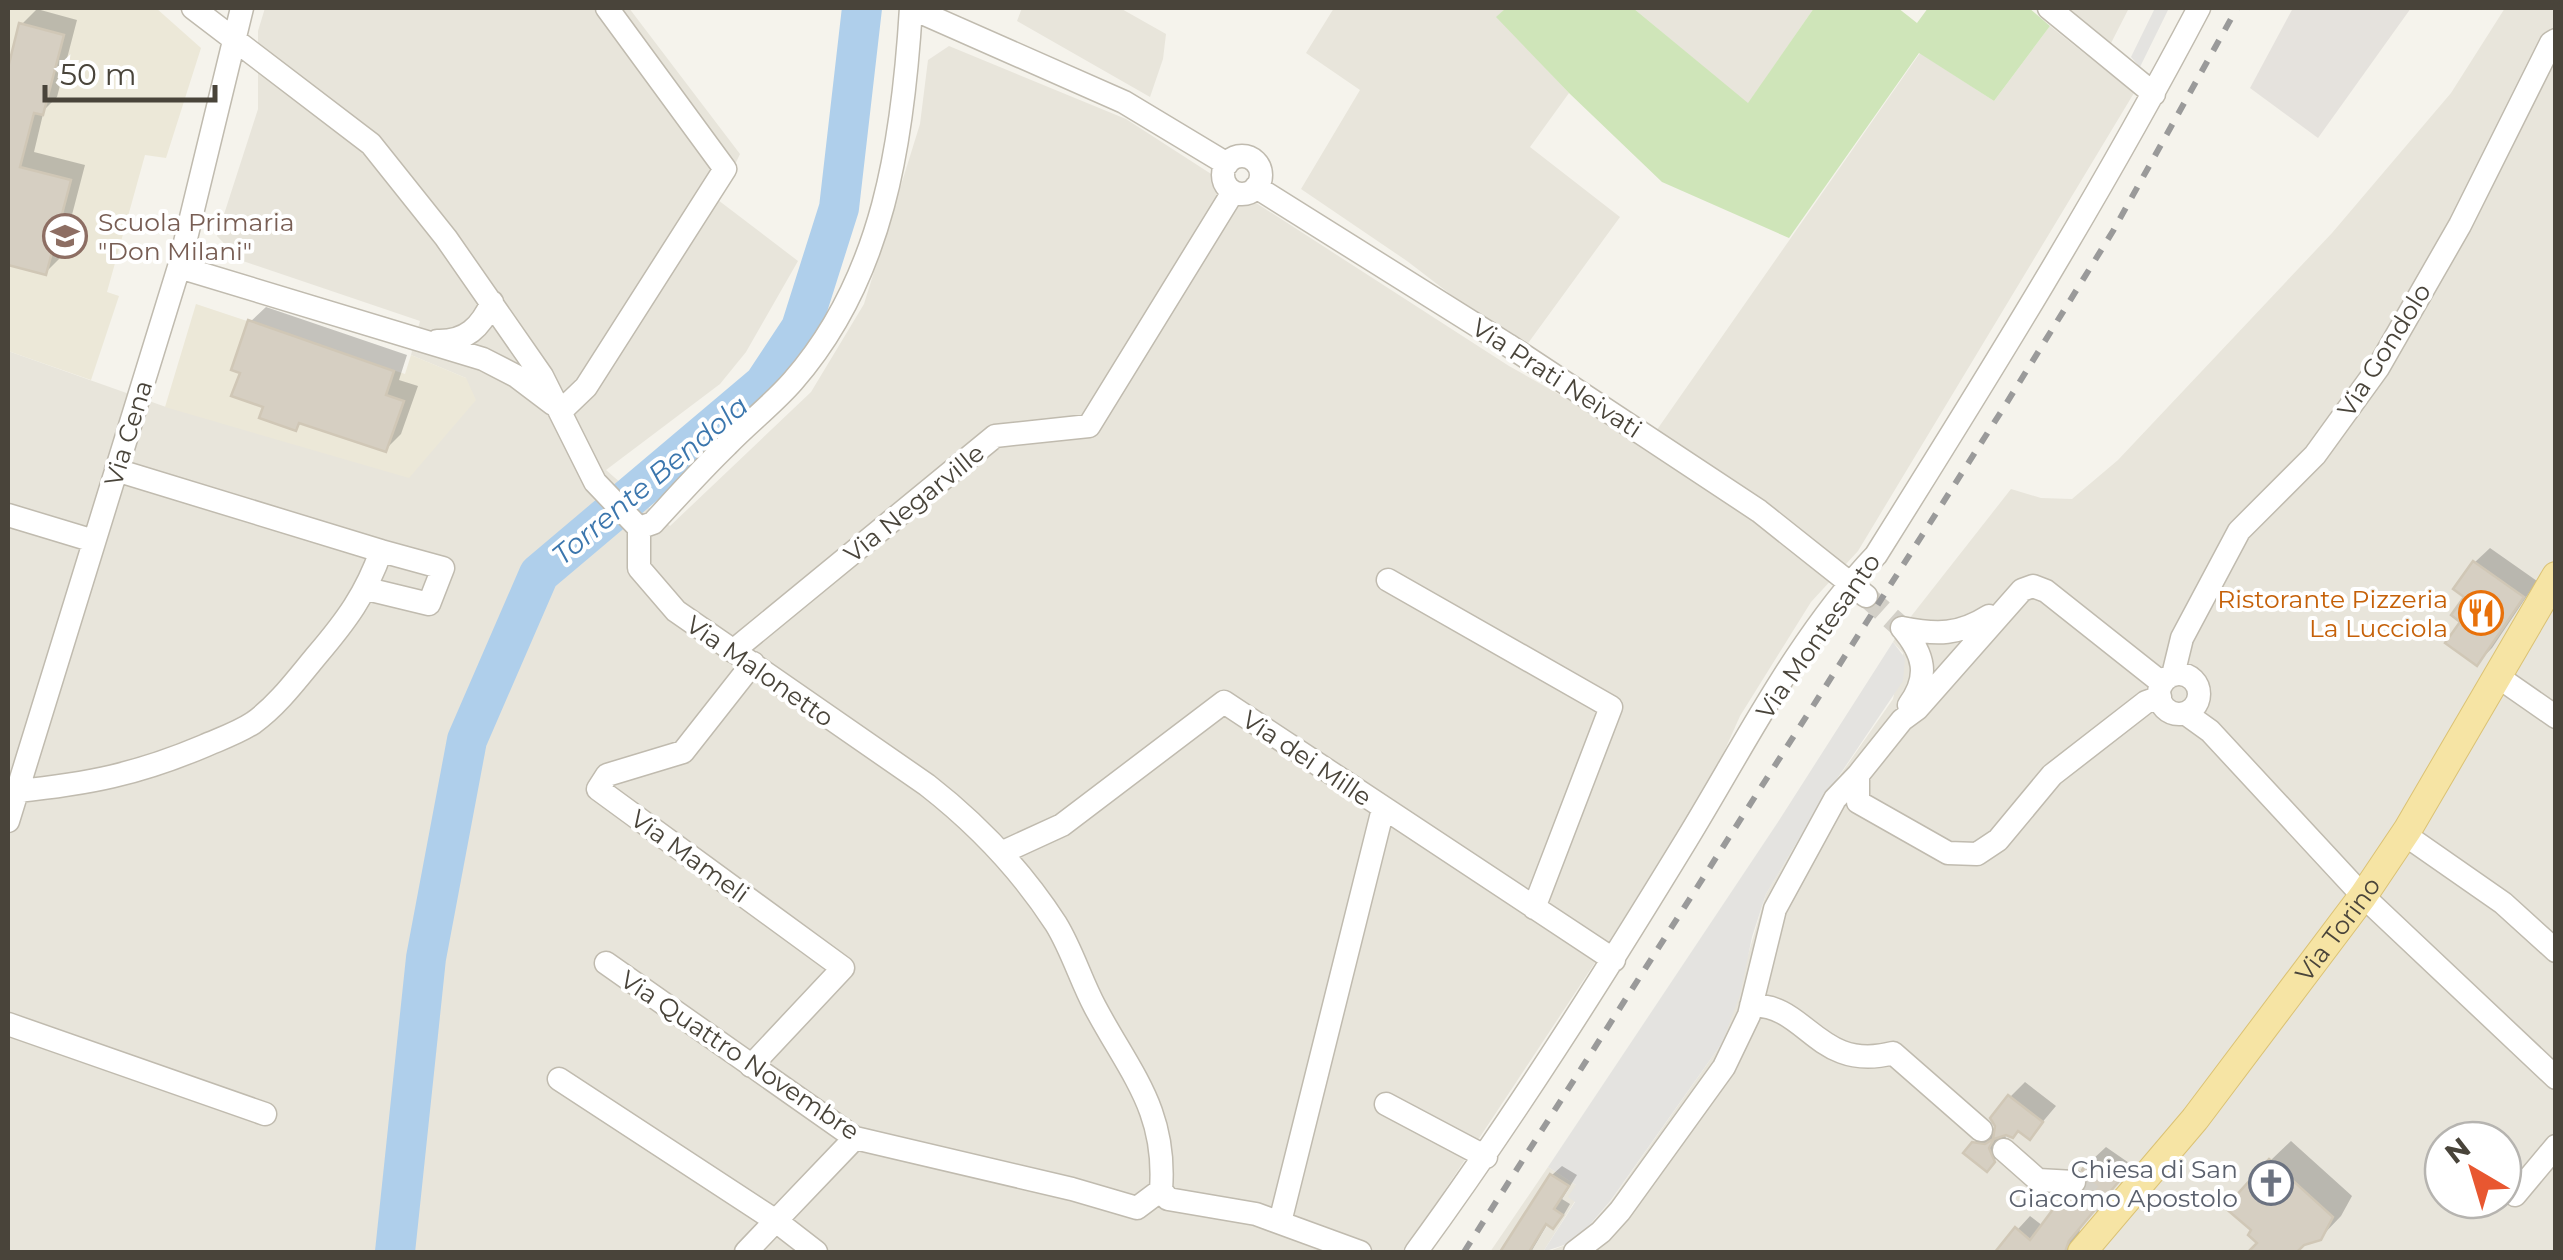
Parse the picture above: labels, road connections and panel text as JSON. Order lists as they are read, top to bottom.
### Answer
{
  "streets": {
    "main road": ["Via Torino"],
    "street": [
      "Via Gondolo",
      "Via Prati Neivati",
      "Via Cena",
      "Via Negarville",
      "Via Montesanto",
      "Via Malonetto",
      "Via dei Mille",
      "Via Mameli",
      "Via Quattro Novembre"
    ]
  },
  "crossings": [
    ["Via Gondolo", "Via Torino"],
    ["Via Prati Neivati", "Via Negarville"],
    ["Via Prati Neivati", "Via Montesanto"],
    ["Via Negarville", "Via Malonetto"],
    ["Via Negarville", "Via Mameli"],
    ["Via Montesanto", "Via dei Mille"],
    ["Via Malonetto", "Via dei Mille"],
    ["Via Malonetto", "Via Mameli"],
    ["Via Malonetto", "Via Quattro Novembre"],
    ["Via Mameli", "Via Quattro Novembre"]
  ],
  "water": ["Torrente Bendola"],
  "places": {
    "school or university": ["Scuola Primaria \"Don Milani\""],
    "restaurant": ["Ristorante Pizzeria La Lucciola"],
    "church": ["Chiesa di San Giacomo Apostolo"]
  },
  "scale_bar": "50 m",
  "north": "top left"
}
